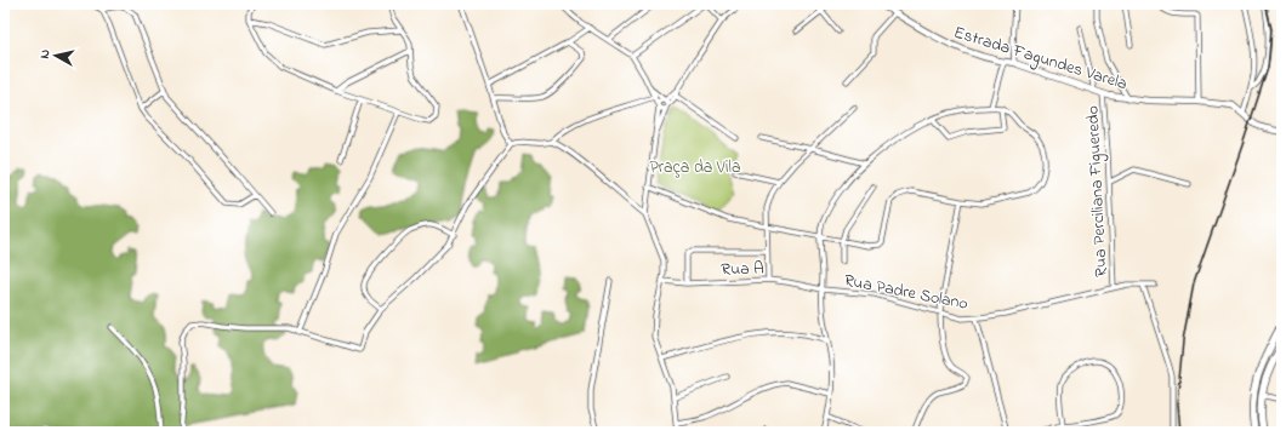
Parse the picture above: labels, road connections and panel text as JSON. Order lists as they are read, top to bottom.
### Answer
{
  "streets": {
    "street": [
      "Estrada Fagundes Varela",
      "Rua Perciliana Figueredo",
      "Rua A",
      "Rua Padre Solano"
    ]
  },
  "crossings": [
    ["Estrada Fagundes Varela", "Rua Perciliana Figueredo"],
    ["Rua Perciliana Figueredo", "Rua Padre Solano"],
    ["Rua A", "Rua Padre Solano"]
  ],
  "parks": ["Praça da Vila"],
  "north": "left"
}
